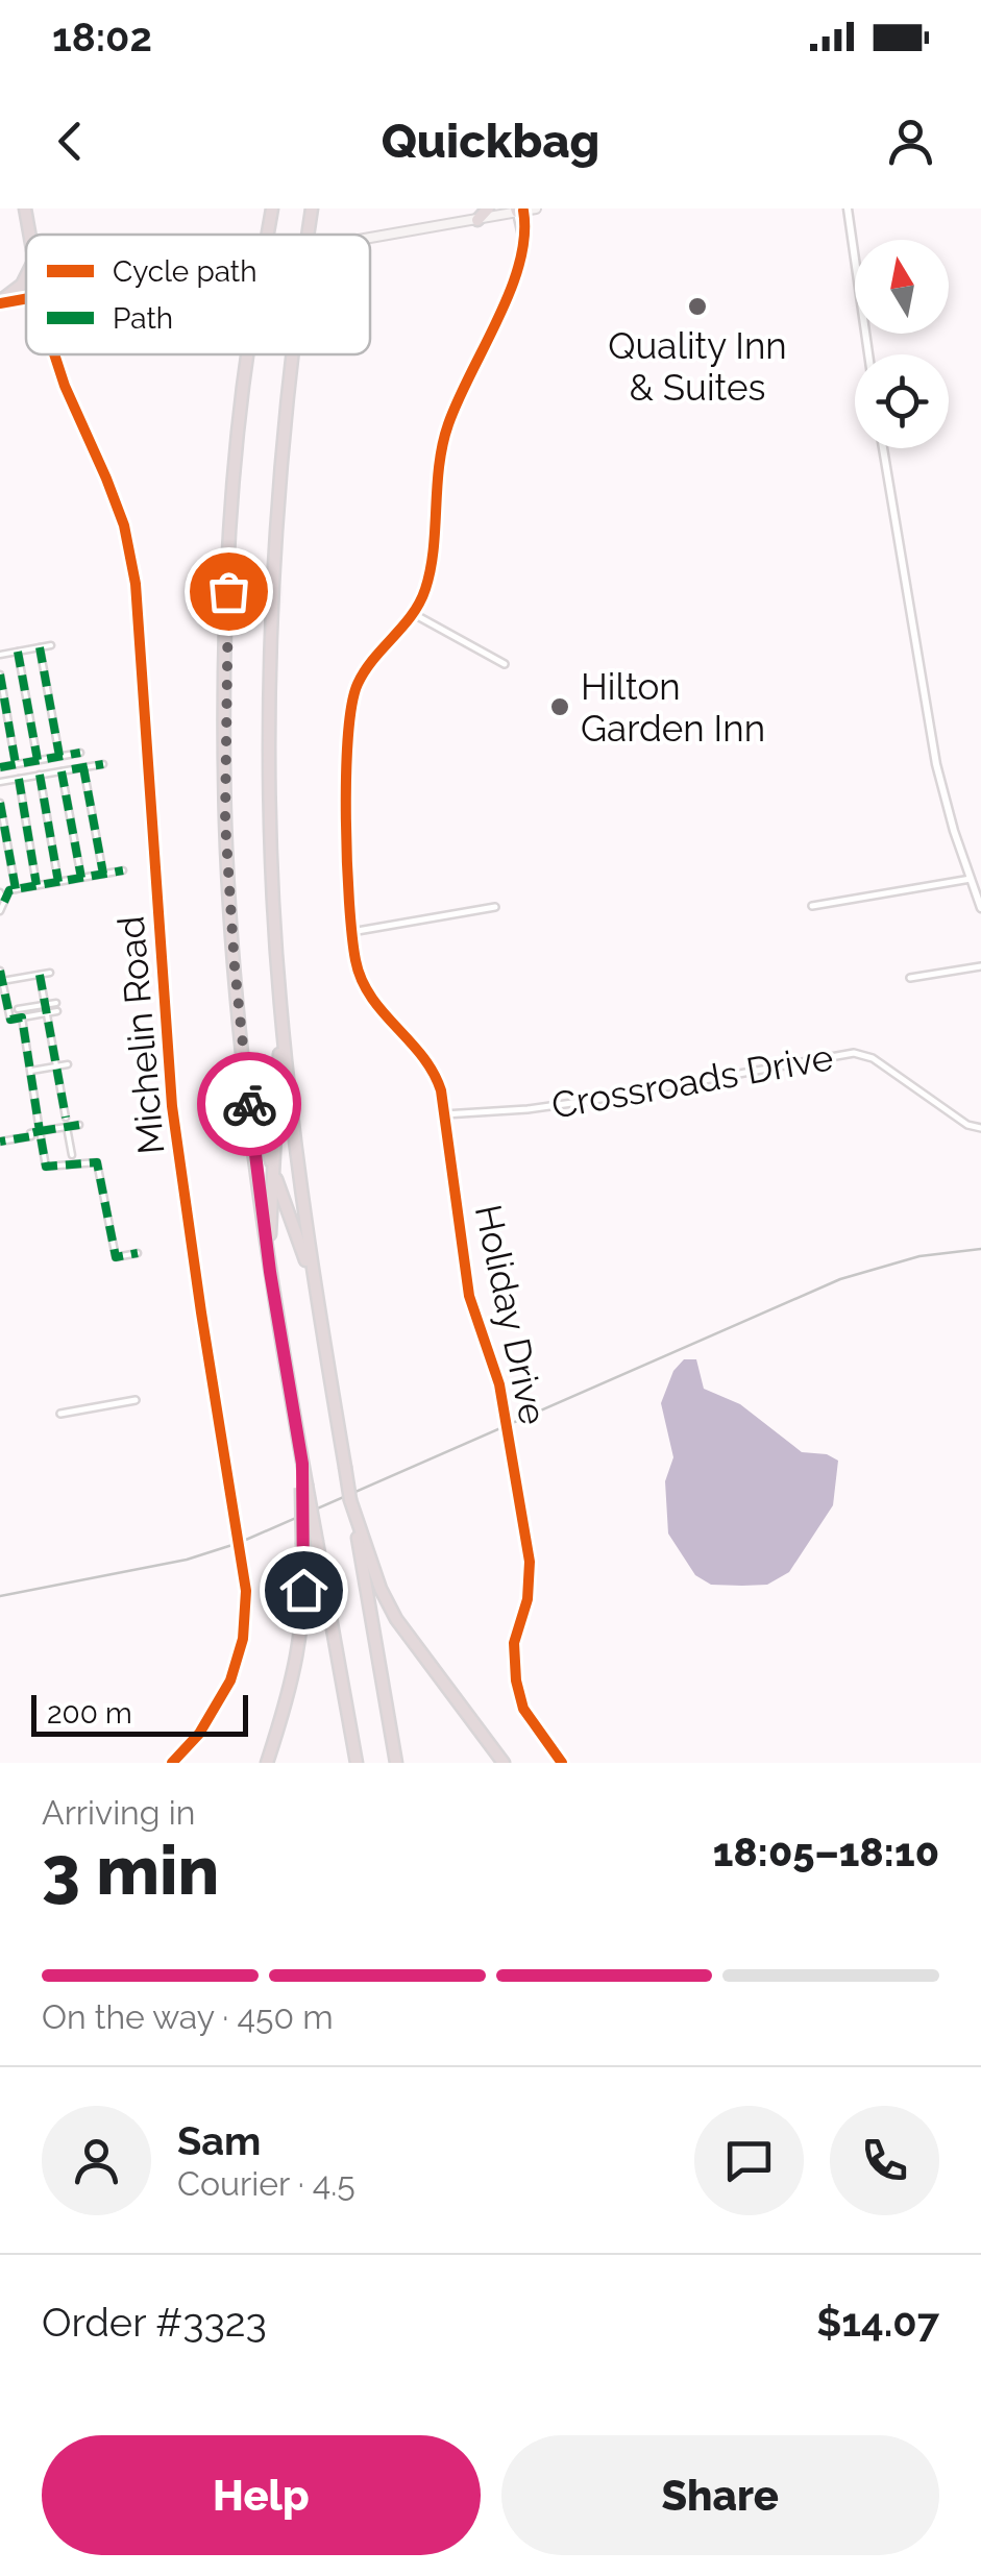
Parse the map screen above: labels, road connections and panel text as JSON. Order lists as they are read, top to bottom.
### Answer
{
  "streets": {
    "street": ["Michelin Road", "Crossroads Drive", "Holiday Drive"]
  },
  "crossings": [
    ["Crossroads Drive", "Holiday Drive"]
  ],
  "places": ["Quality Inn & Suites", "Hilton Garden Inn"],
  "legend": ["Cycle path", "Path"],
  "scale_bar": "200 m",
  "north": "top",
  "page": {
    "status": "18:02",
    "header": "Quickbag",
    "scale": "200 m",
    "heading": ["3 min", "Arriving in", "18:05–18:10"],
    "panel": [
      "Sam",
      "Courier · 4.5",
      "Order #3323",
      "$14.07"
    ],
    "bar": "On the way · 450 m",
    "buttons": ["Help", "Share"]
  }
}
